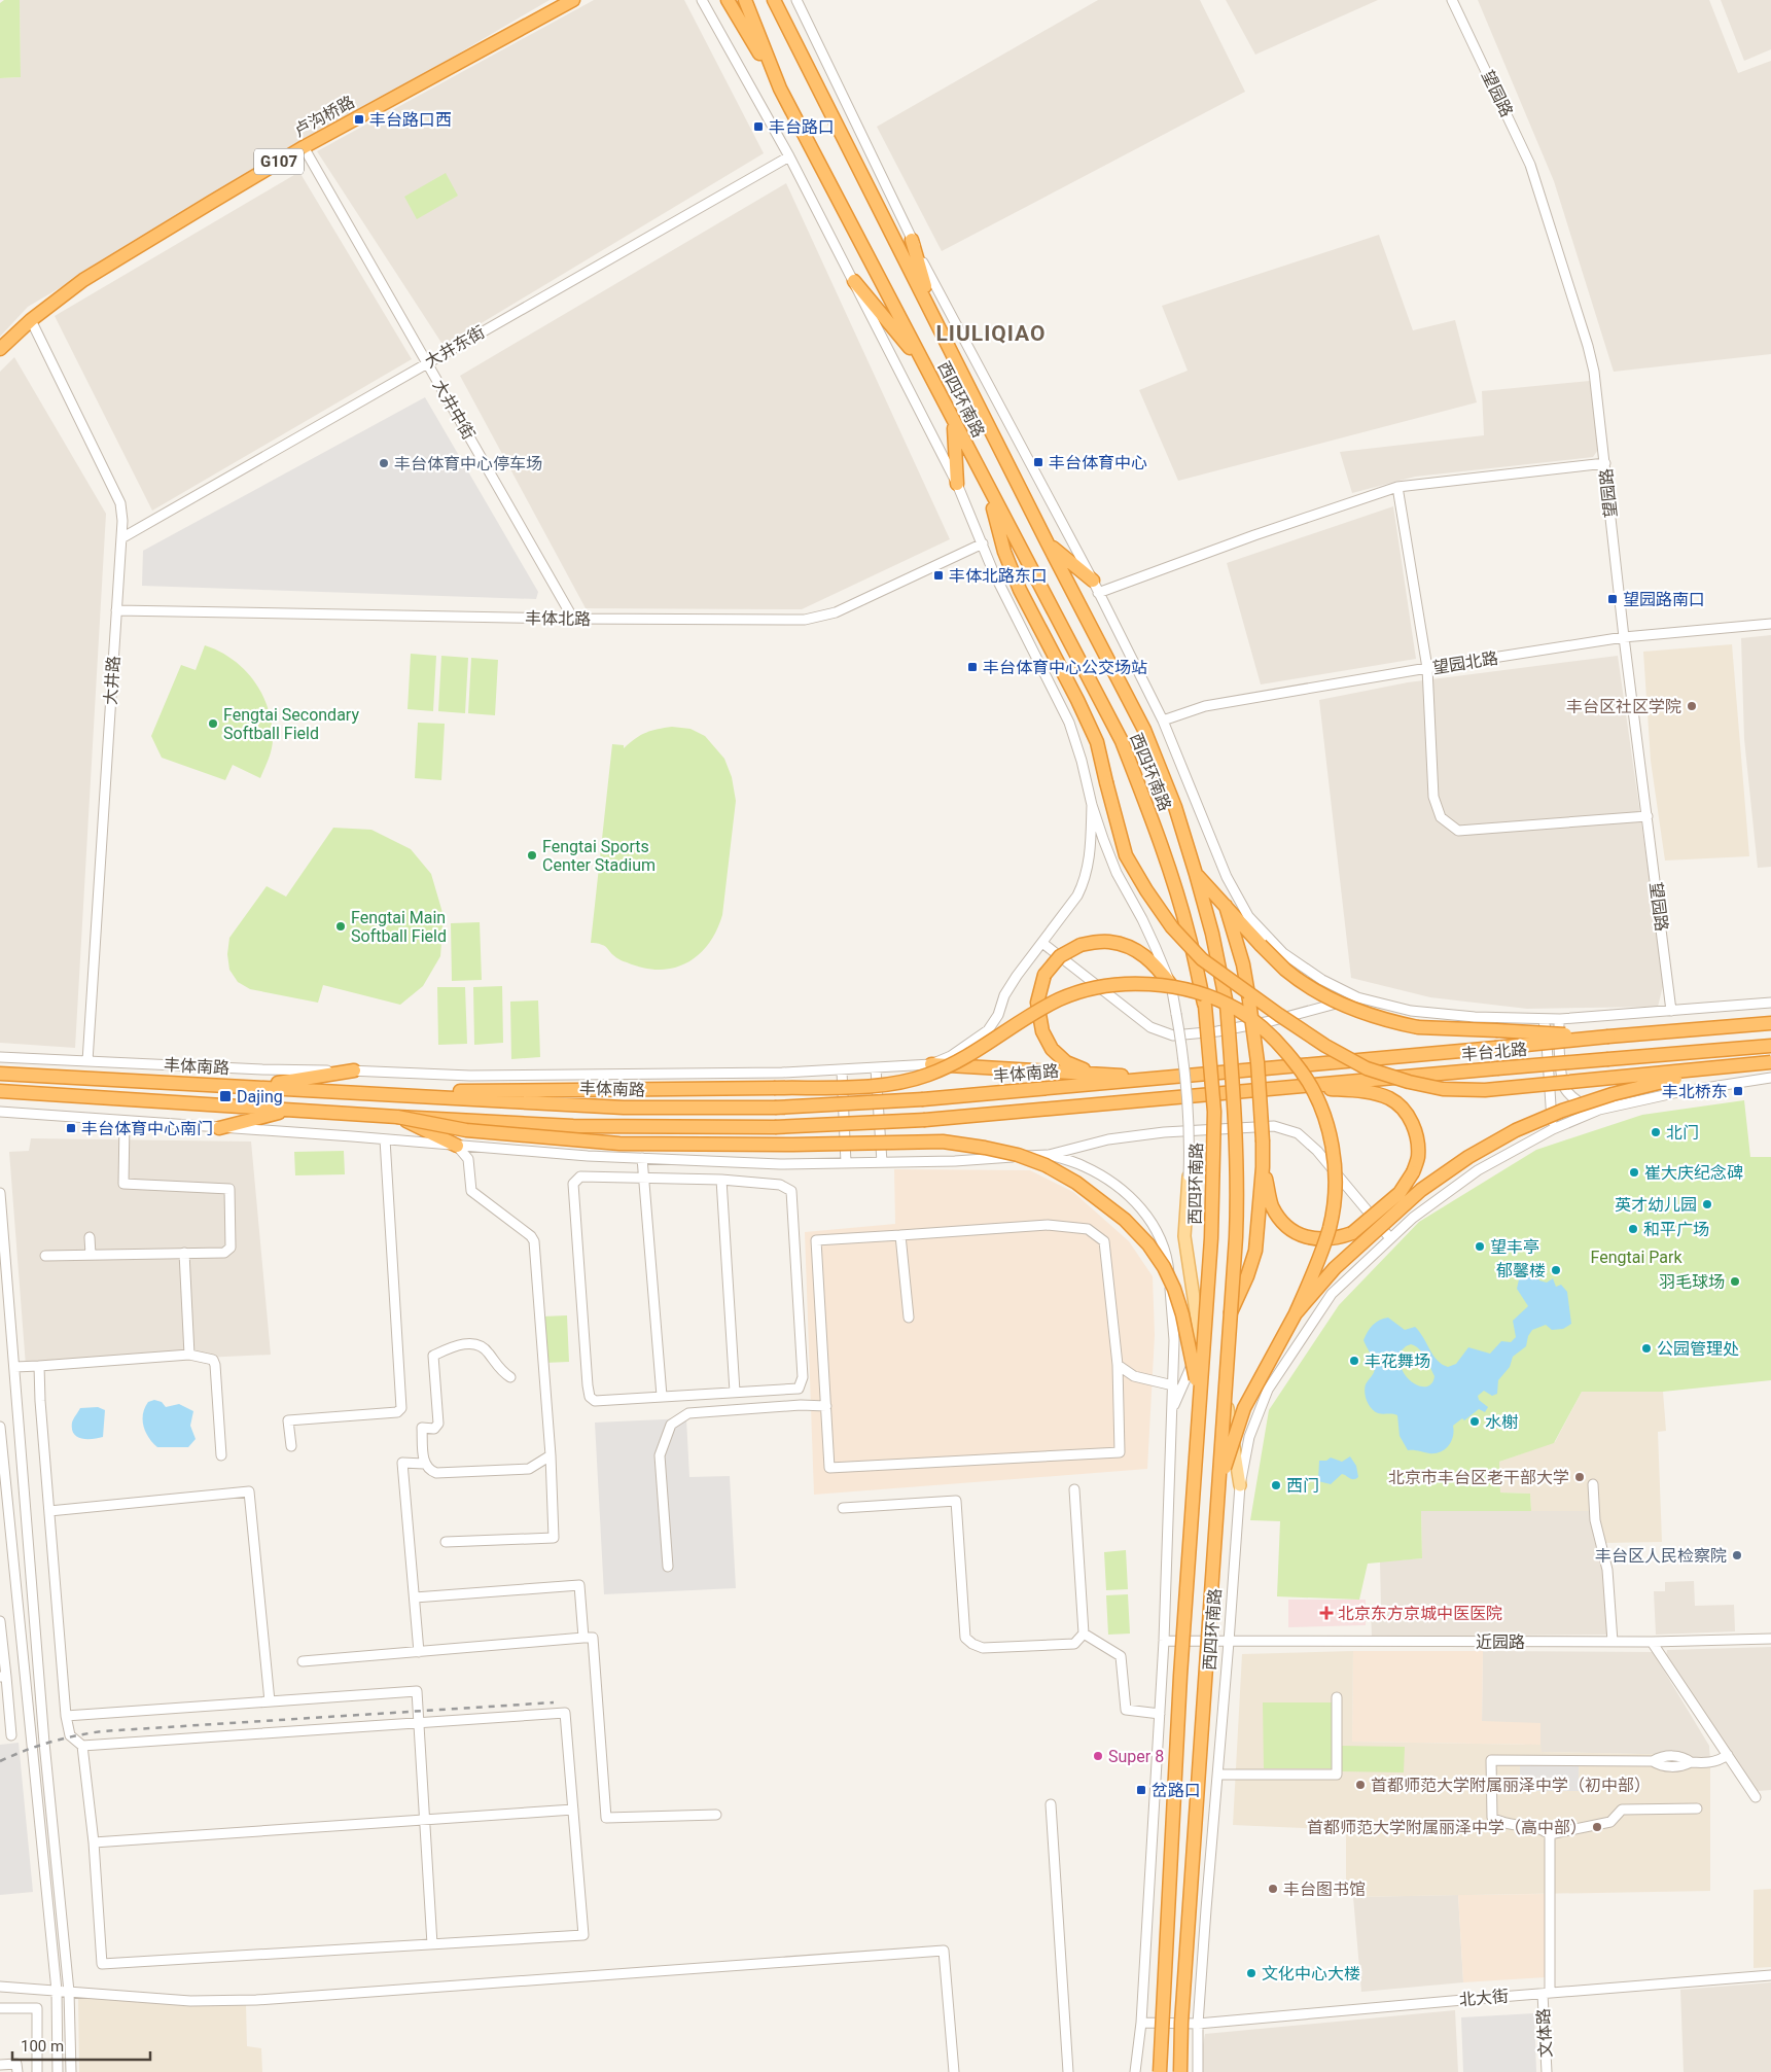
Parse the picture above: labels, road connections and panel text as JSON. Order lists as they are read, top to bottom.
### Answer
{
  "streets": {
    "highway": [
      "卢沟桥路",
      "G107",
      "西四环南路",
      "丰台北路",
      "丰体南路"
    ],
    "street": [
      "望园路",
      "大井东街",
      "大井中街",
      "丰体北路",
      "望园北路",
      "大井路",
      "近园路",
      "北大街",
      "文体路"
    ]
  },
  "crossings": [
    ["望园路", "望园北路"],
    ["望园路", "丰台北路"],
    ["卢沟桥路", "大井中街"],
    ["卢沟桥路", "大井路"],
    ["大井东街", "西四环南路"],
    ["大井东街", "大井中街"],
    ["大井东街", "大井路"],
    ["西四环南路", "丰体北路"],
    ["西四环南路", "望园北路"],
    ["西四环南路", "丰台北路"],
    ["西四环南路", "近园路"],
    ["西四环南路", "北大街"],
    ["大井中街", "丰体北路"],
    ["丰体北路", "大井路"],
    ["大井路", "丰体南路"],
    ["丰台北路", "丰体南路"],
    ["北大街", "文体路"]
  ],
  "districts": ["LIULIQIAO"],
  "parks": ["Fengtai Park"],
  "places": {
    "transit": [
      "丰台路口西",
      "丰台路口",
      "丰台体育中心",
      "丰体北路东口",
      "望园路南口",
      "丰台体育中心公交场站",
      "丰北桥东",
      "Dajing",
      "丰台体育中心南门",
      "岔路口"
    ],
    "other": [
      "丰台体育中心停车场",
      "丰台区社区学院",
      "Fengtai Secondary Softball Field",
      "Fengtai Sports Center Stadium",
      "Fengtai Main Softball Field",
      "北门",
      "崔大庆纪念碑",
      "英才幼儿园",
      "和平广场",
      "望丰亭",
      "郁馨楼",
      "羽毛球场",
      "公园管理处",
      "丰花舞场",
      "水榭",
      "北京市丰台区老干部大学",
      "西门",
      "丰台区人民检察院",
      "Super 8",
      "首都师范大学附属丽泽中学（初中部）",
      "首都师范大学附属丽泽中学（高中部）",
      "丰台图书馆",
      "文化中心大楼"
    ],
    "health": ["北京东方京城中医医院"]
  },
  "scale_bar": "100 m"
}
